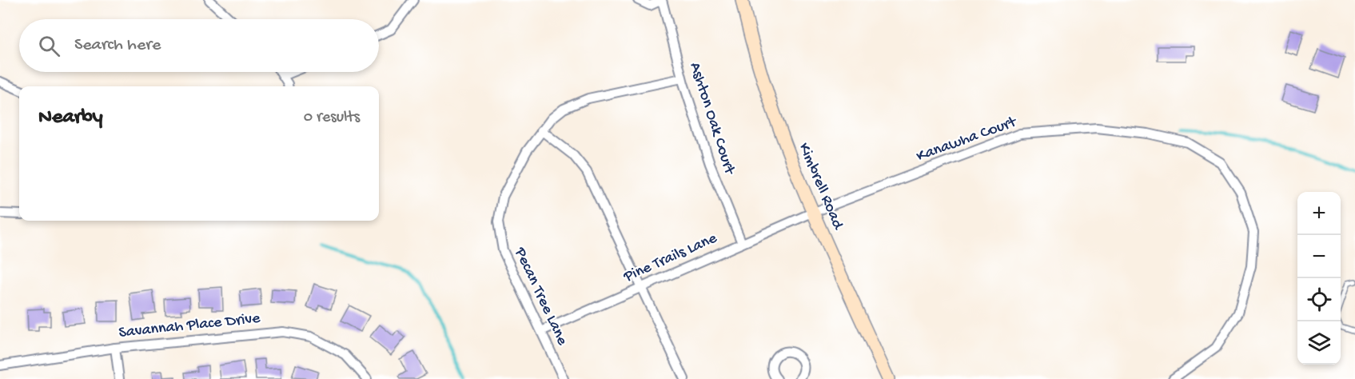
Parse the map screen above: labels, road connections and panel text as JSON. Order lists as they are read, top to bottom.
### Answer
{
  "streets": {
    "street": [
      "Ashton Oak Court",
      "Kanawha Court",
      "Kimbrell Road",
      "Pine Trails Lane",
      "Pecan Tree Lane",
      "Savannah Place Drive"
    ]
  },
  "crossings": [
    ["Ashton Oak Court", "Pine Trails Lane"],
    ["Ashton Oak Court", "Pecan Tree Lane"],
    ["Kanawha Court", "Kimbrell Road"],
    ["Kanawha Court", "Pine Trails Lane"],
    ["Kimbrell Road", "Pine Trails Lane"],
    ["Pine Trails Lane", "Pecan Tree Lane"]
  ],
  "page": {
    "search": "Search here",
    "heading": ["Nearby", "0 results"],
    "map_buttons": ["+", "−"]
  }
}
